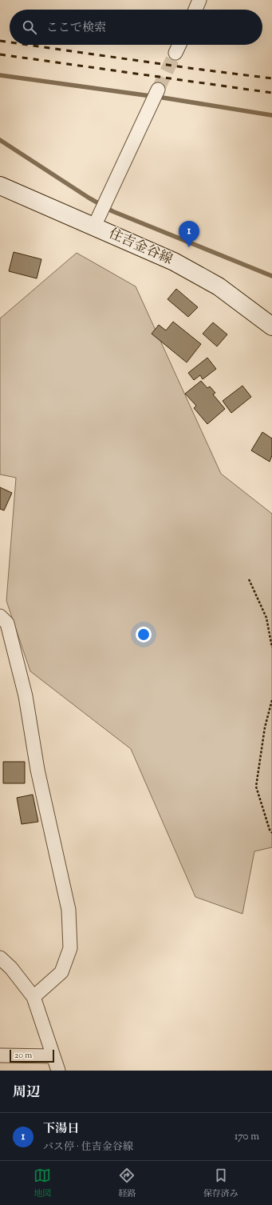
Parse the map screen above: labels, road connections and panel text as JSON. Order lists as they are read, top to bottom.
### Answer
{
  "streets": {
    "main road": ["住吉金谷線"]
  },
  "scale_bar": "20 m",
  "page": {
    "search": "ここで検索",
    "pins": "1",
    "scale": "20 m",
    "heading": "周辺",
    "list": [
      {
        "mark": "1",
        "name": "下湯日",
        "note": "バス停 · 住吉金谷線",
        "value": "170 m"
      }
    ],
    "nav": ["地図", "経路", "保存済み"]
  }
}
